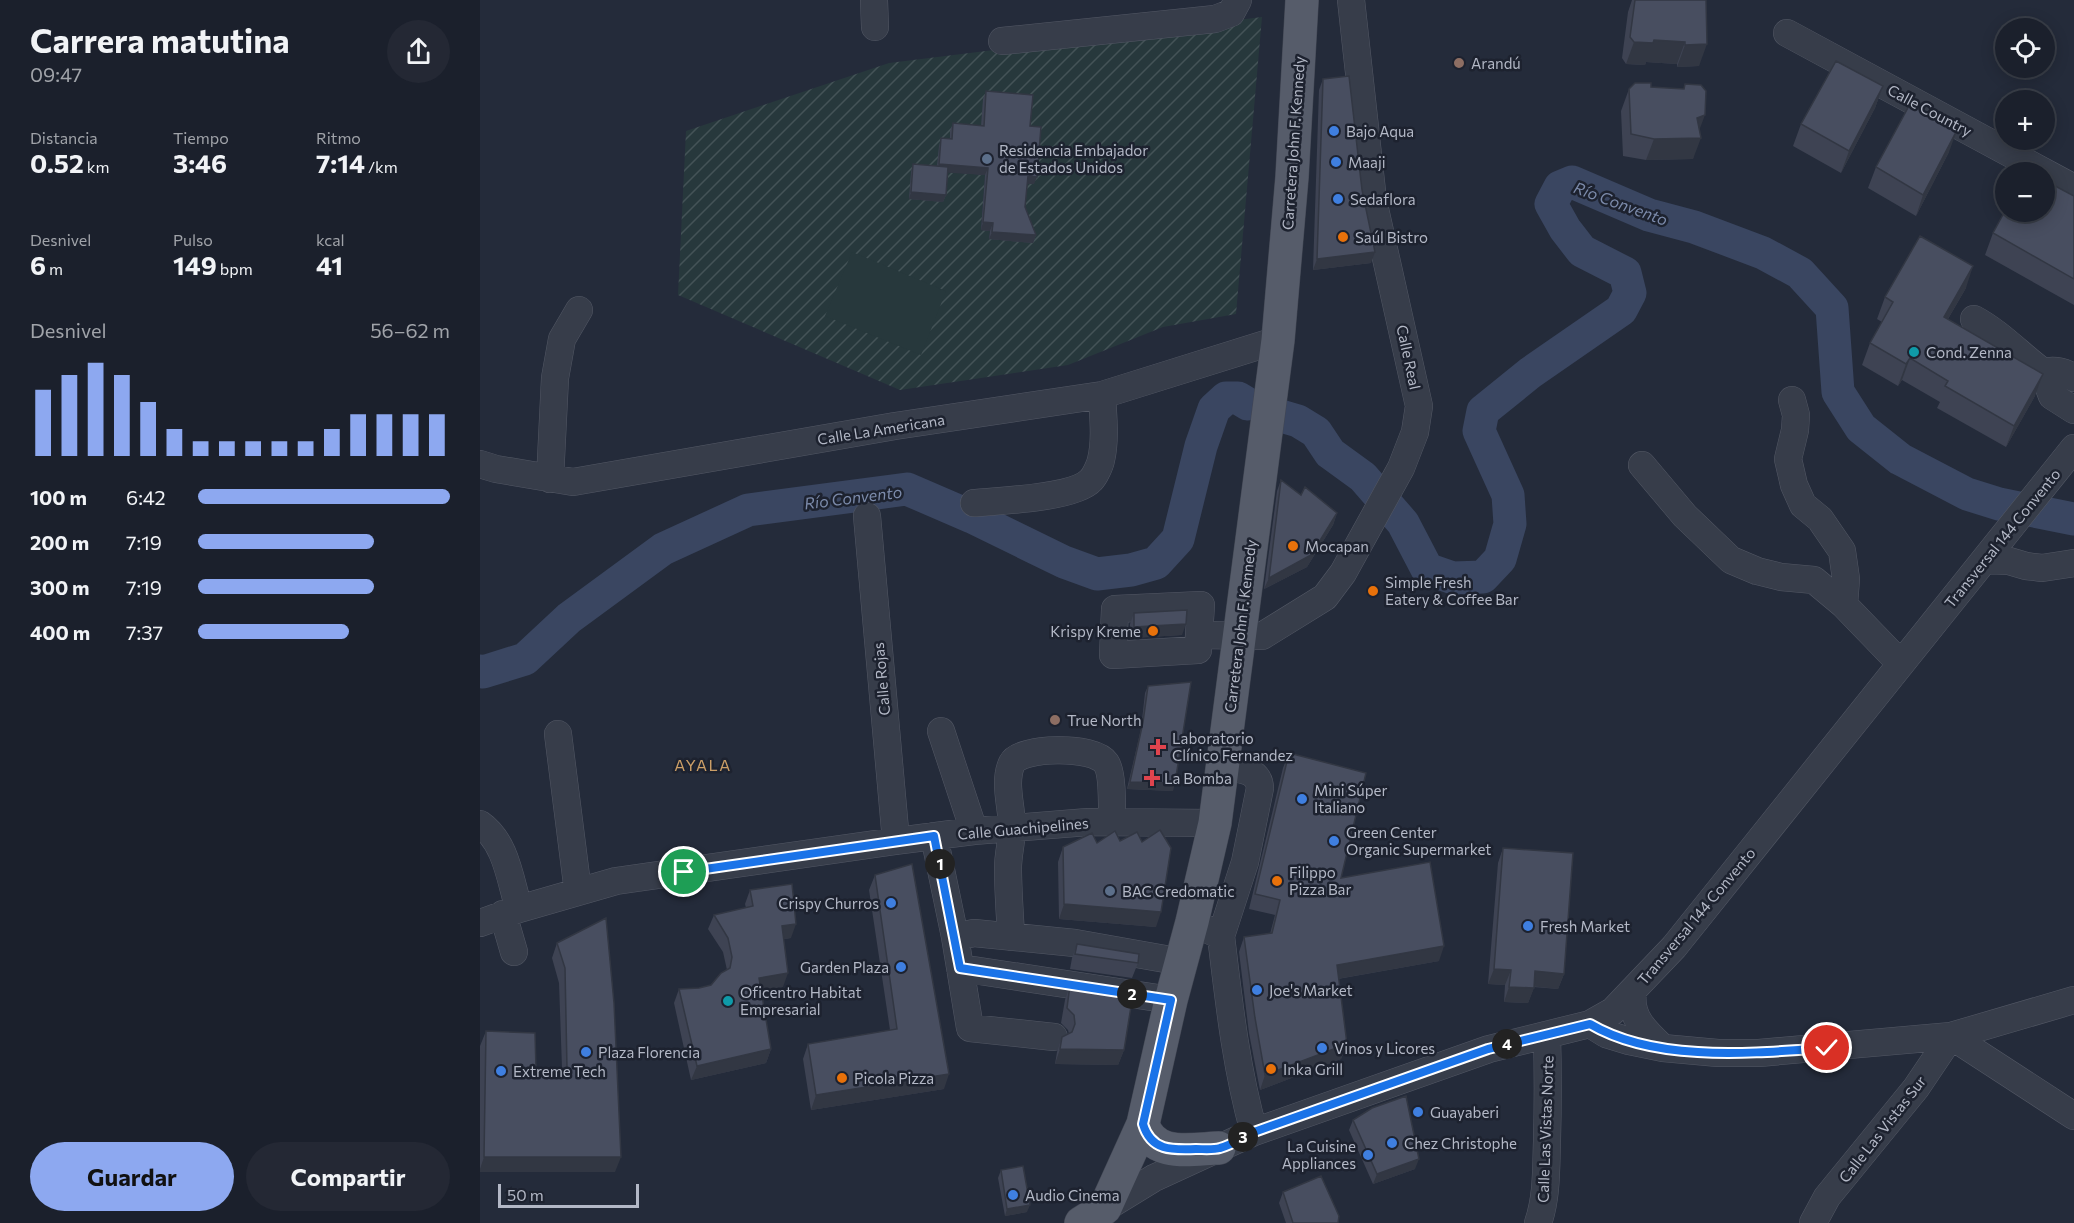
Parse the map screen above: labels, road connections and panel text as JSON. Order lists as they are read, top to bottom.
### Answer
{
  "streets": {
    "main road": ["Carretera John F. Kennedy"],
    "street": [
      "Calle Country",
      "Calle Real",
      "Calle La Americana",
      "Transversal 144 Convento",
      "Calle Rojas",
      "Calle Guachipelines",
      "Calle Las Vistas Norte",
      "Calle Las Vistas Sur"
    ]
  },
  "crossings": [
    ["Carretera John F. Kennedy", "Calle Real"],
    ["Carretera John F. Kennedy", "Calle La Americana"],
    ["Carretera John F. Kennedy", "Transversal 144 Convento"],
    ["Carretera John F. Kennedy", "Calle Guachipelines"],
    ["Transversal 144 Convento", "Calle Las Vistas Norte"],
    ["Calle Rojas", "Calle Guachipelines"]
  ],
  "districts": ["AYALA"],
  "water": ["Río Convento"],
  "places": {
    "other": [
      "Arandú",
      "Bajo Aqua",
      "Residencia Embajador de Estados Unidos",
      "Maaji",
      "Sedaflora",
      "Saúl Bistro",
      "Cond. Zenna",
      "Mocapan",
      "Simple Fresh Eatery & Coffee Bar",
      "Krispy Kreme",
      "True North",
      "Mini Súper Italiano",
      "Green Center Organic Supermarket",
      "Filippo Pizza Bar",
      "BAC Credomatic",
      "Crispy Churros",
      "Fresh Market",
      "Garden Plaza",
      "Joe's Market",
      "Oficentro Habitat Empresarial",
      "Vinos y Licores",
      "Plaza Florencia",
      "Inka Grill",
      "Extreme Tech",
      "Picola Pizza",
      "Guayaberi",
      "Chez Christophe",
      "La Cuisine Appliances",
      "Audio Cinema"
    ],
    "health": ["Laboratorio Clínico Fernandez", "La Bomba"]
  },
  "scale_bar": "50 m",
  "page": {
    "heading": ["Carrera matutina", "09:47"],
    "map_buttons": ["+", "−"],
    "stats": [
      ["Distancia", "0.52 km"],
      ["Tiempo", "3:46"],
      ["Ritmo", "7:14 /km"],
      ["Desnivel", "6 m"],
      ["Pulso", "149 bpm"],
      ["kcal", "41"]
    ],
    "chart": ["Desnivel", "56–62 m"],
    "list": [
      {
        "name": "100 m",
        "note": "6:42"
      },
      {
        "name": "200 m",
        "note": "7:19"
      },
      {
        "name": "300 m",
        "note": "7:19"
      },
      {
        "name": "400 m",
        "note": "7:37"
      }
    ],
    "pins": [
      "1",
      "2",
      "4",
      "3"
    ],
    "buttons": ["Guardar", "Compartir"],
    "scale": "50 m"
  }
}
